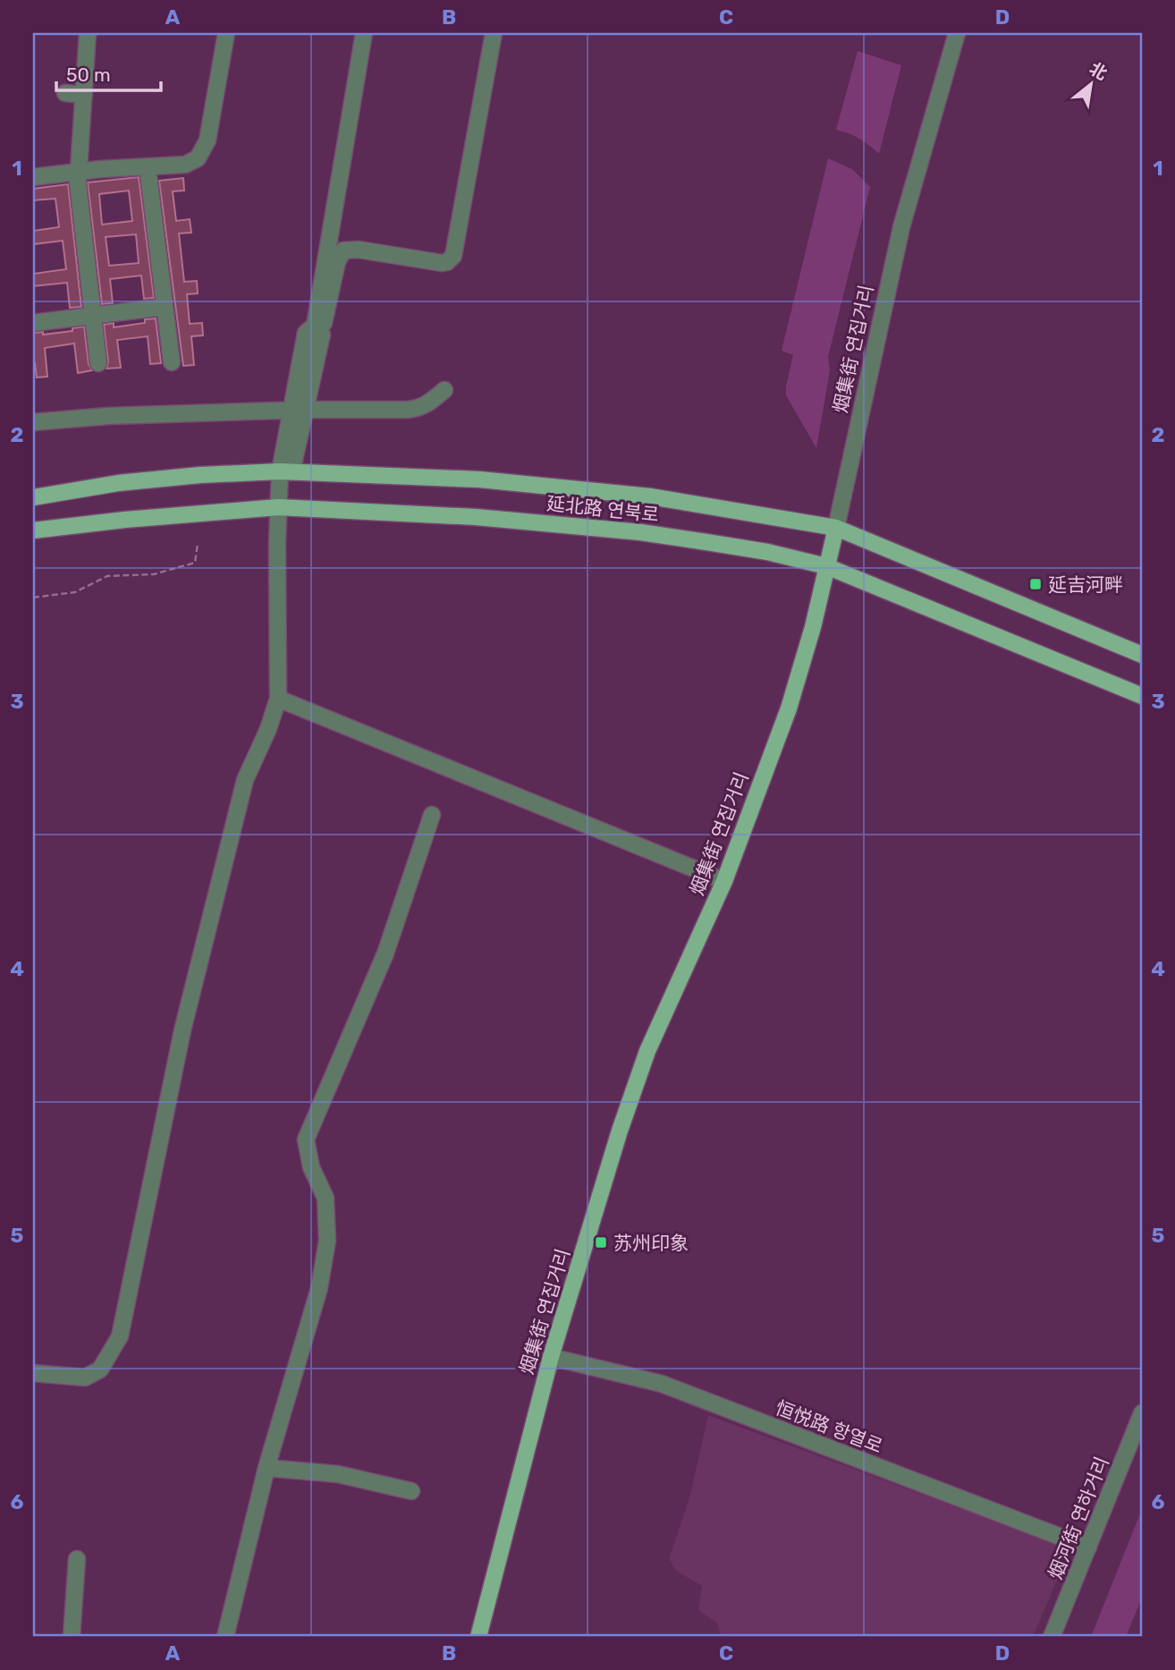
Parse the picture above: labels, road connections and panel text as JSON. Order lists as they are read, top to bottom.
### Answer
{
  "streets": {
    "main road": ["烟集街 연집거리", "延北路 연북로"],
    "street": ["恒悦路 항열로", "烟河街 연하거리"]
  },
  "crossings": [
    ["烟集街 연집거리", "延北路 연북로"],
    ["烟集街 연집거리", "恒悦路 항열로"],
    ["恒悦路 항열로", "烟河街 연하거리"]
  ],
  "places": {
    "transit": ["延吉河畔", "苏州印象"]
  },
  "scale_bar": "50 m",
  "north": "top right",
  "grid": {
    "columns": [
      "A",
      "B",
      "C",
      "D"
    ],
    "rows": [
      "1",
      "2",
      "3",
      "4",
      "5",
      "6"
    ]
  }
}
